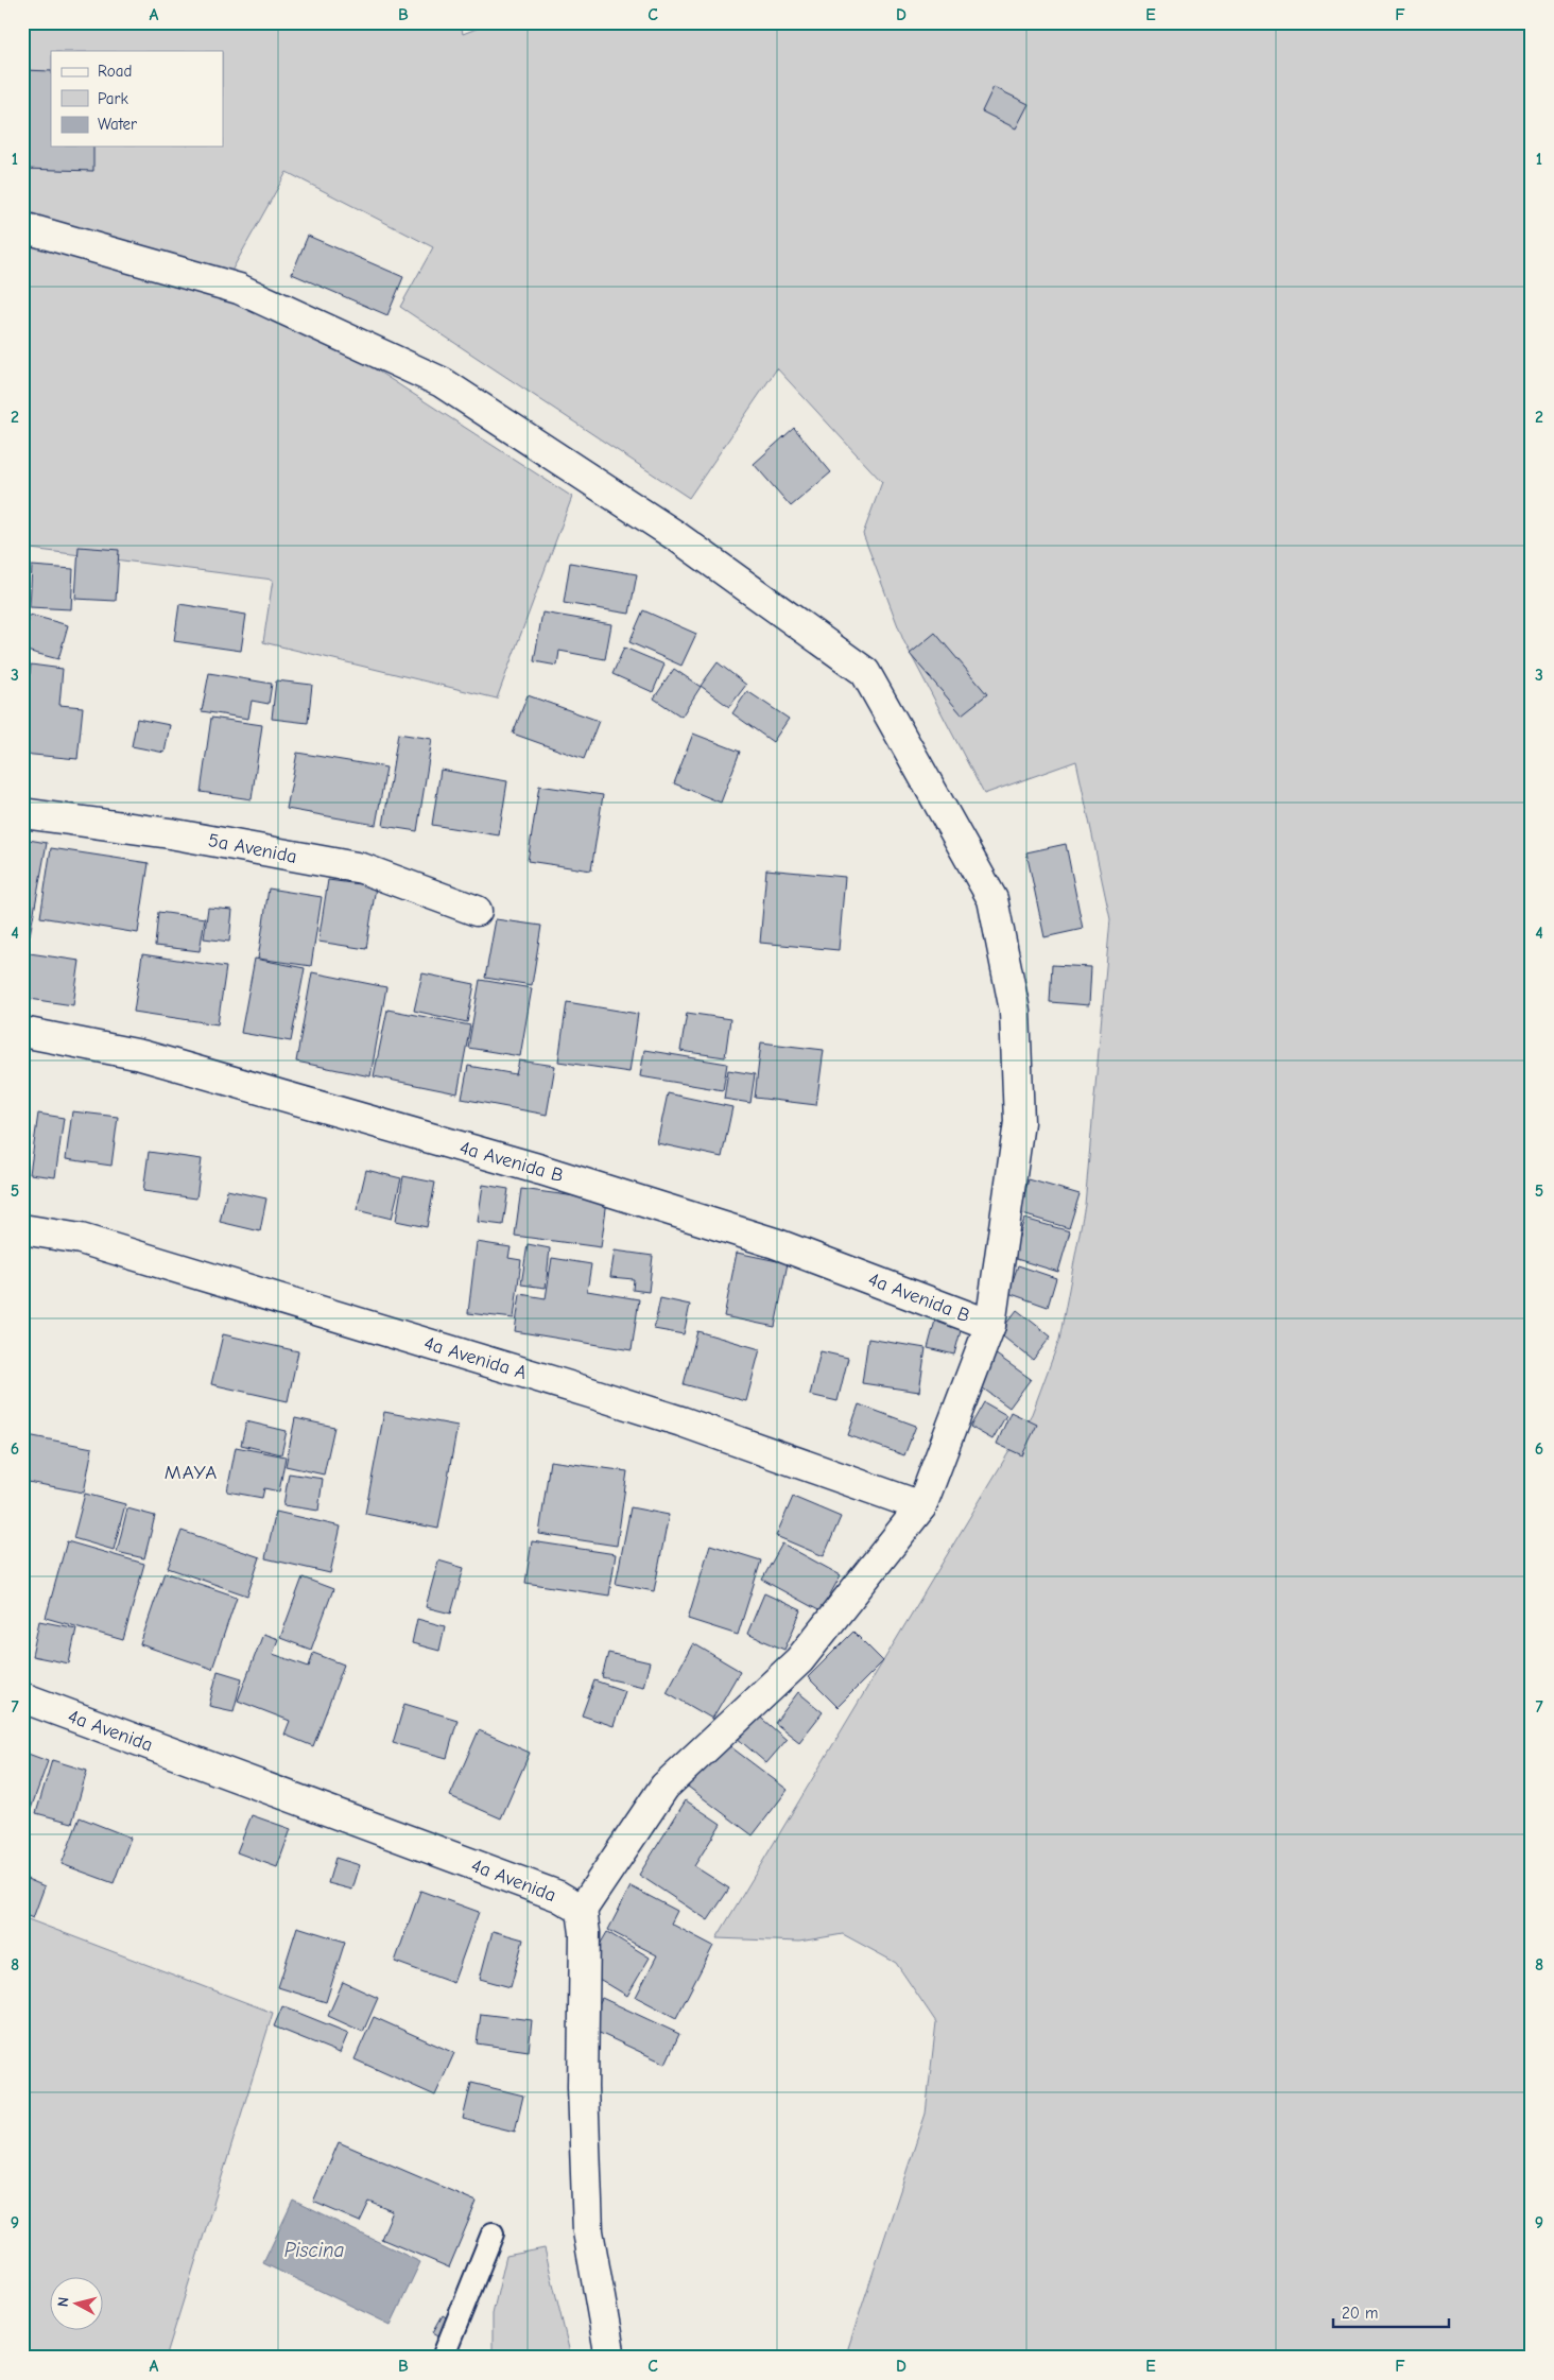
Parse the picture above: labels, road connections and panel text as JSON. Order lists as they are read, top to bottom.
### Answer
{
  "streets": {
    "street": [
      "5a Avenida",
      "4a Avenida B",
      "4a Avenida A",
      "4a Avenida"
    ]
  },
  "districts": ["MAYA"],
  "water": ["Piscina"],
  "legend": ["Road", "Park", "Water"],
  "scale_bar": "20 m",
  "north": "left",
  "grid": {
    "columns": [
      "A",
      "B",
      "C",
      "D",
      "E",
      "F"
    ],
    "rows": [
      "1",
      "2",
      "3",
      "4",
      "5",
      "6",
      "7",
      "8",
      "9"
    ]
  }
}
